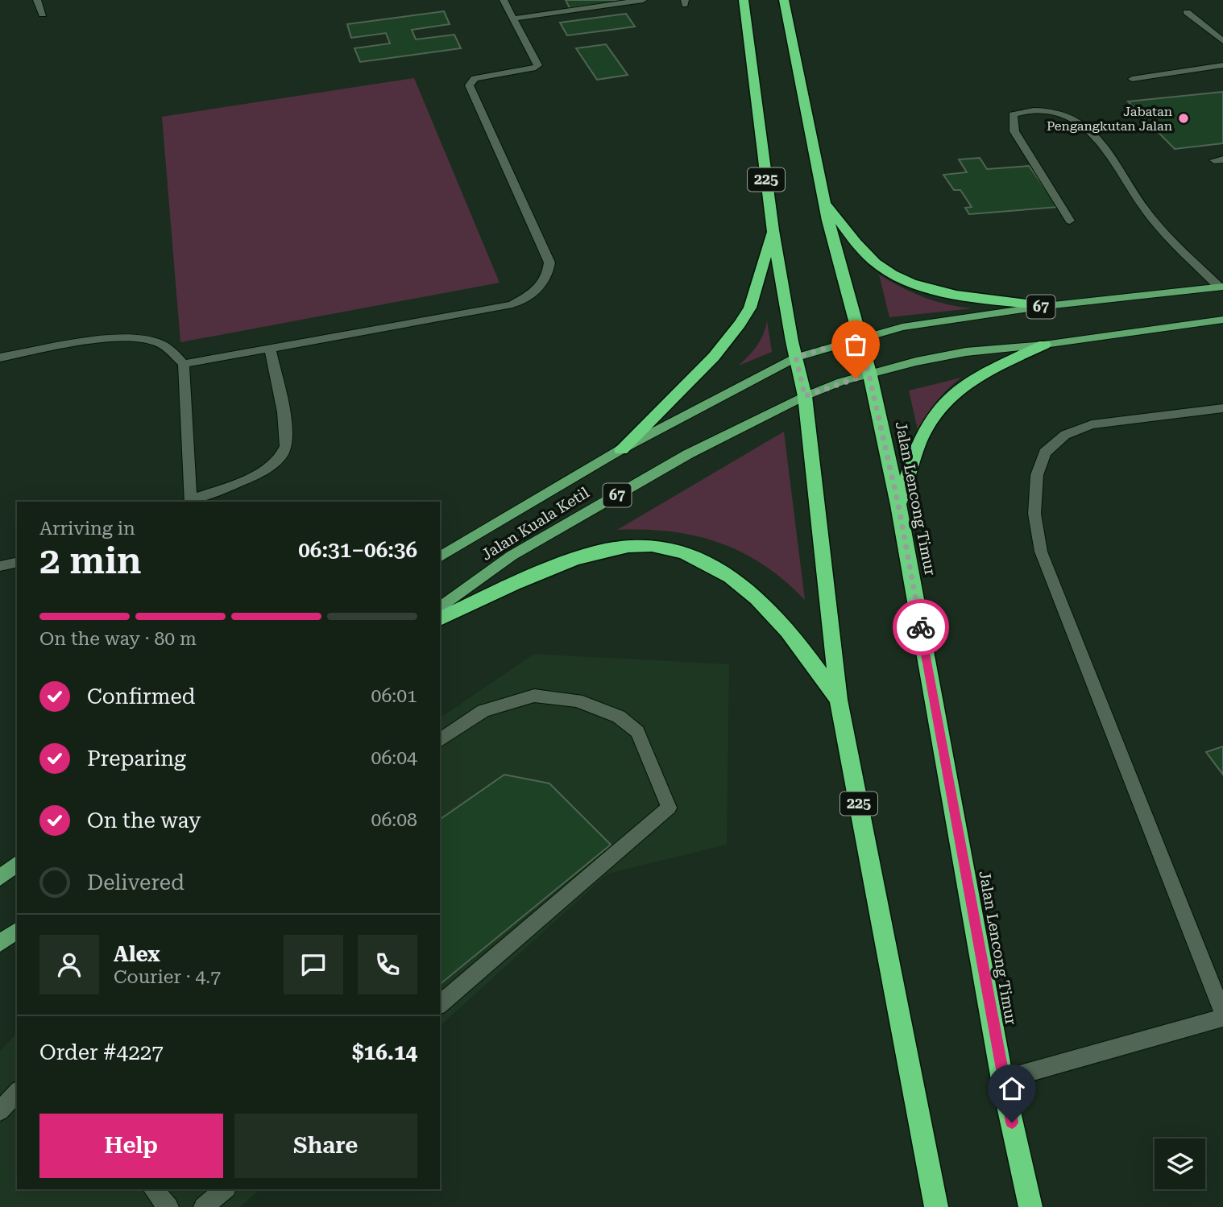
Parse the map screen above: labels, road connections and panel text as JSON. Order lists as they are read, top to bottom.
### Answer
{
  "streets": {
    "highway": ["225", "Jalan Lencong Timur"],
    "main road": ["67", "Jalan Kuala Ketil"]
  },
  "crossings": [
    ["225", "67"],
    ["225", "Jalan Kuala Ketil"],
    ["67", "Jalan Lencong Timur"],
    ["67", "Jalan Kuala Ketil"]
  ],
  "places": ["Jabatan Pengangkutan Jalan"],
  "page": {
    "heading": ["2 min", "Arriving in", "06:31–06:36"],
    "panel": [
      "Alex",
      "Courier · 4.7",
      "Order #4227",
      "$16.14"
    ],
    "bar": "On the way · 80 m",
    "list": [
      ["Confirmed", "06:01"],
      ["Preparing", "06:04"],
      ["On the way", "06:08"],
      "Delivered"
    ],
    "buttons": ["Help", "Share"]
  }
}
